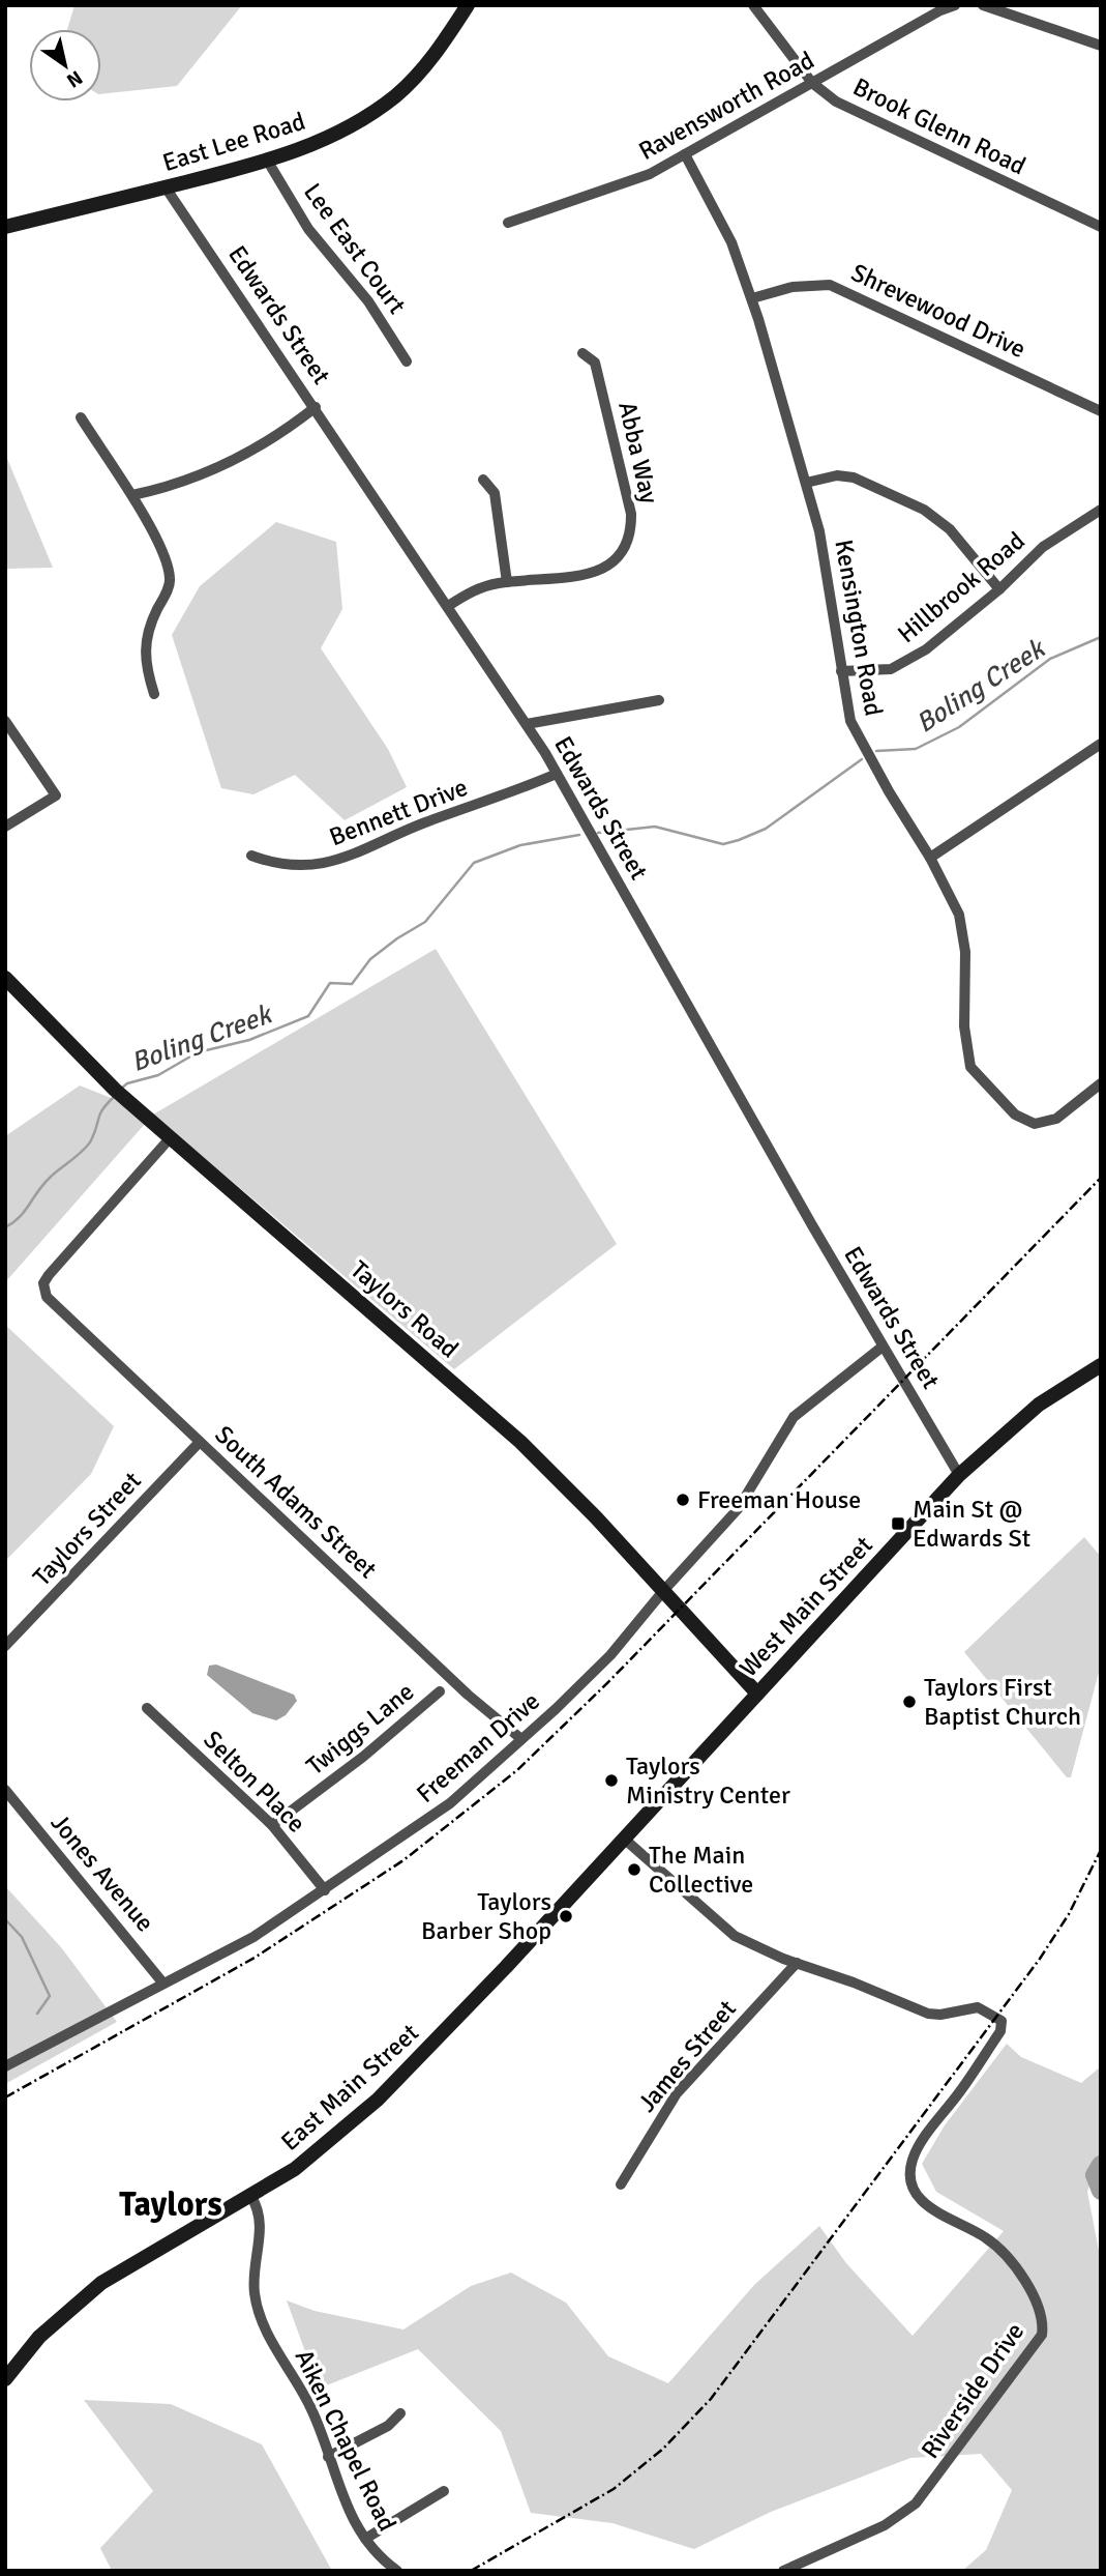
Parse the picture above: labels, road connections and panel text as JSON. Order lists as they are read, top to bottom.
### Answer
{
  "streets": {
    "street": [
      "Ravensworth Road",
      "Brook Glenn Road",
      "East Lee Road",
      "Lee East Court",
      "Shrevewood Drive",
      "Edwards Street",
      "Abba Way",
      "Hillbrook Road",
      "Kensington Road",
      "Bennett Drive",
      "Taylors Road",
      "South Adams Street",
      "Taylors Street",
      "West Main Street",
      "Twiggs Lane",
      "Freeman Drive",
      "Selton Place",
      "Jones Avenue",
      "James Street",
      "East Main Street",
      "Riverside Drive",
      "Aiken Chapel Road"
    ]
  },
  "crossings": [
    ["Ravensworth Road", "Brook Glenn Road"],
    ["Ravensworth Road", "Kensington Road"],
    ["East Lee Road", "Lee East Court"],
    ["East Lee Road", "Edwards Street"],
    ["Shrevewood Drive", "Kensington Road"],
    ["Edwards Street", "Abba Way"],
    ["Edwards Street", "Bennett Drive"],
    ["Edwards Street", "West Main Street"],
    ["Edwards Street", "Freeman Drive"],
    ["Hillbrook Road", "Kensington Road"],
    ["Taylors Road", "South Adams Street"],
    ["Taylors Road", "West Main Street"],
    ["Taylors Road", "Freeman Drive"],
    ["South Adams Street", "Taylors Street"],
    ["South Adams Street", "Freeman Drive"],
    ["West Main Street", "East Main Street"],
    ["Twiggs Lane", "Selton Place"],
    ["Freeman Drive", "Selton Place"],
    ["Freeman Drive", "Jones Avenue"],
    ["James Street", "Riverside Drive"],
    ["East Main Street", "Aiken Chapel Road"]
  ],
  "districts": ["Taylors"],
  "water": ["Boling Creek"],
  "places": {
    "other": [
      "Freeman House",
      "Taylors First Baptist Church",
      "Taylors Ministry Center",
      "The Main Collective",
      "Taylors Barber Shop"
    ],
    "transit": ["Main St @ Edwards St"]
  },
  "north": "bottom right"
}
